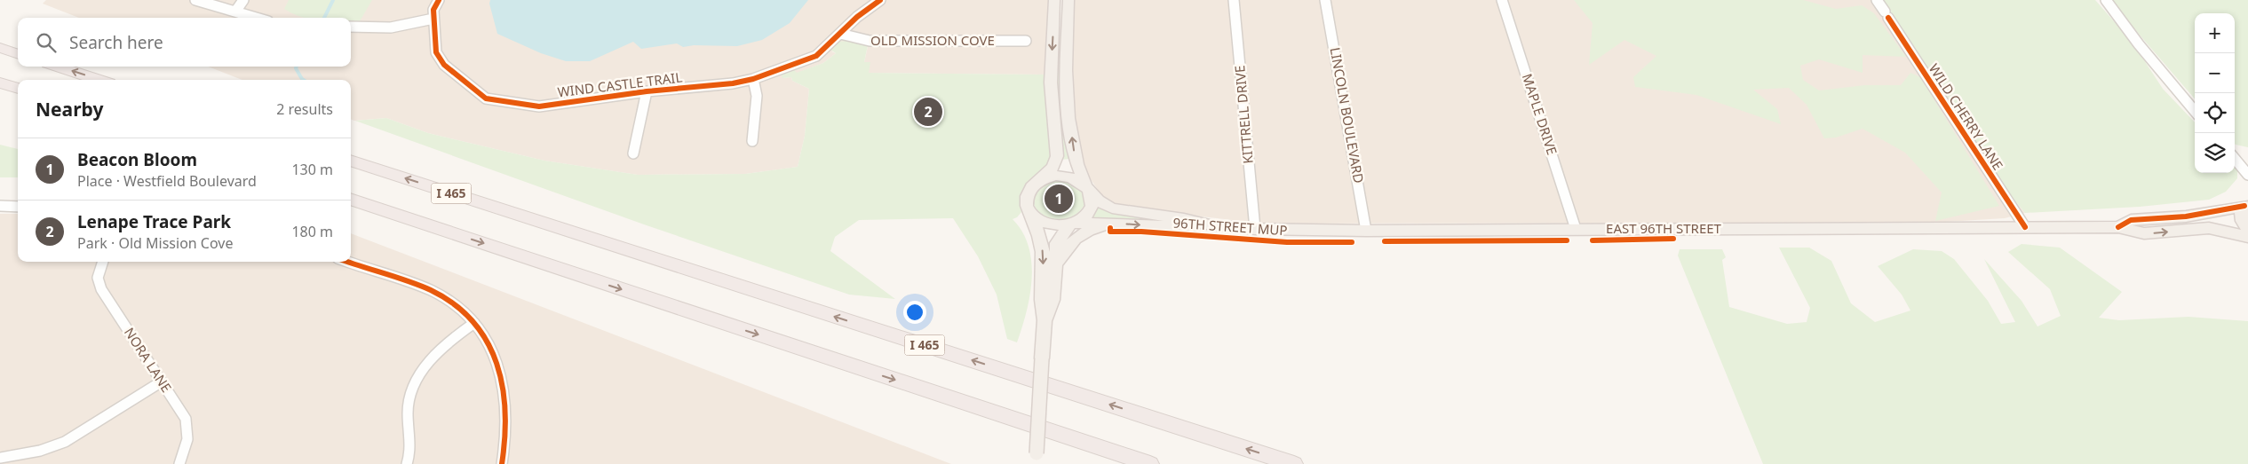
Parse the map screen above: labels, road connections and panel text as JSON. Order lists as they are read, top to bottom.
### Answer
{
  "streets": {
    "highway": ["I 465"],
    "main road": ["EAST 96TH STREET"],
    "street": [
      "OLD MISSION COVE",
      "WIND CASTLE TRAIL",
      "KITTRELL DRIVE",
      "MAPLE DRIVE",
      "LINCOLN BOULEVARD",
      "WILD CHERRY LANE",
      "NORA LANE"
    ],
    "cycle path": ["96TH STREET MUP"]
  },
  "crossings": [
    ["OLD MISSION COVE", "WIND CASTLE TRAIL"],
    ["KITTRELL DRIVE", "EAST 96TH STREET"],
    ["MAPLE DRIVE", "EAST 96TH STREET"],
    ["LINCOLN BOULEVARD", "EAST 96TH STREET"],
    ["WILD CHERRY LANE", "EAST 96TH STREET"]
  ],
  "page": {
    "map_buttons": ["+", "−"],
    "search": "Search here",
    "heading": ["Nearby", "2 results"],
    "pins": ["2", "1"],
    "list": [
      {
        "mark": "1",
        "name": "Beacon Bloom",
        "note": "Place · Westfield Boulevard",
        "value": "130 m"
      },
      {
        "mark": "2",
        "name": "Lenape Trace Park",
        "note": "Park · Old Mission Cove",
        "value": "180 m"
      }
    ]
  }
}
